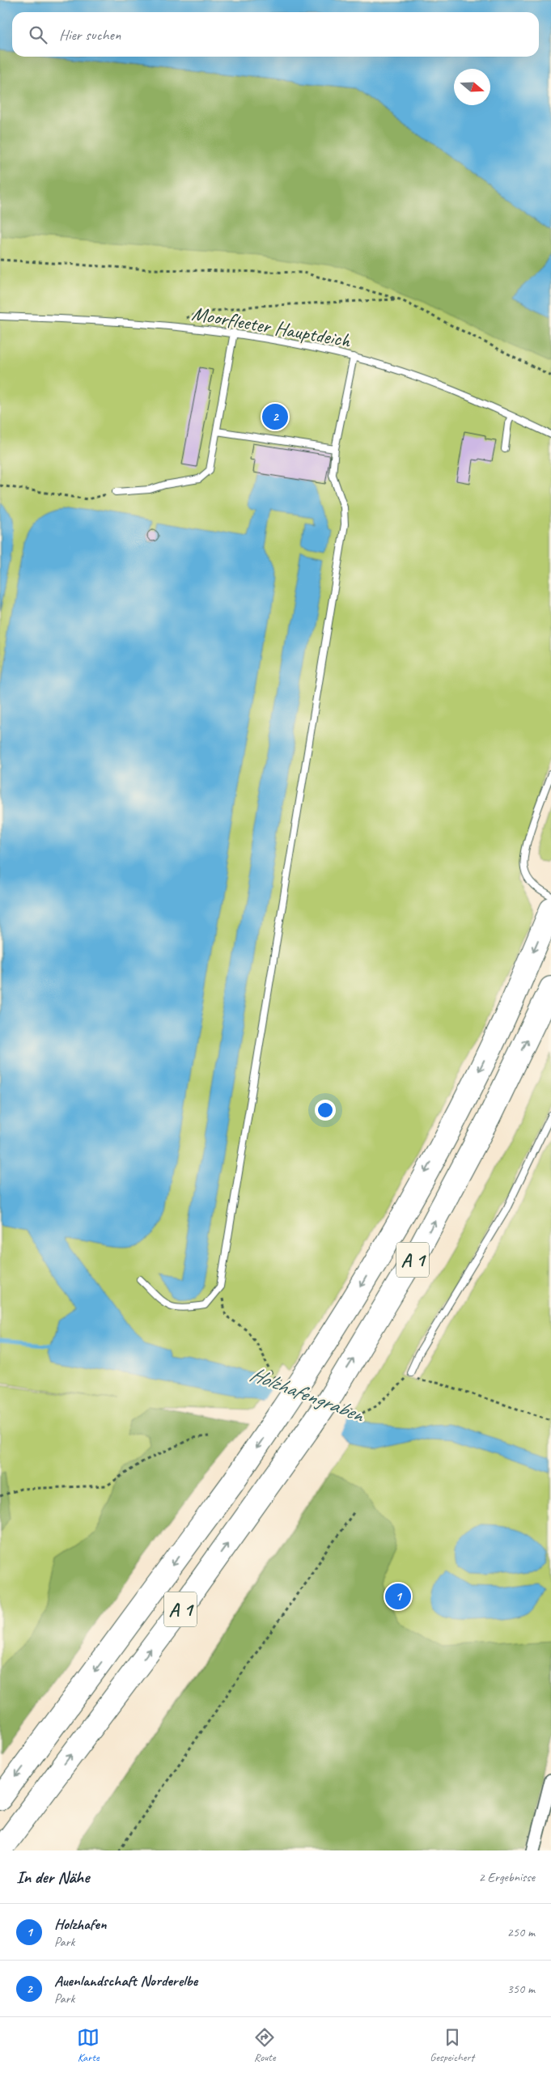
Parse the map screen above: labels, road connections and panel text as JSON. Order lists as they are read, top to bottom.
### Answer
{
  "streets": {
    "highway": ["A 1"],
    "lane": ["Moorfleeter Hauptdeich"]
  },
  "water": ["Holzhafengraben"],
  "north": "right",
  "page": {
    "search": "Hier suchen",
    "pins": ["2", "1"],
    "heading": ["In der Nähe", "2 Ergebnisse"],
    "list": [
      {
        "mark": "1",
        "name": "Holzhafen",
        "note": "Park",
        "value": "250 m"
      },
      {
        "mark": "2",
        "name": "Auenlandschaft Norderelbe",
        "note": "Park",
        "value": "350 m"
      }
    ],
    "nav": ["Karte", "Route", "Gespeichert"]
  }
}
